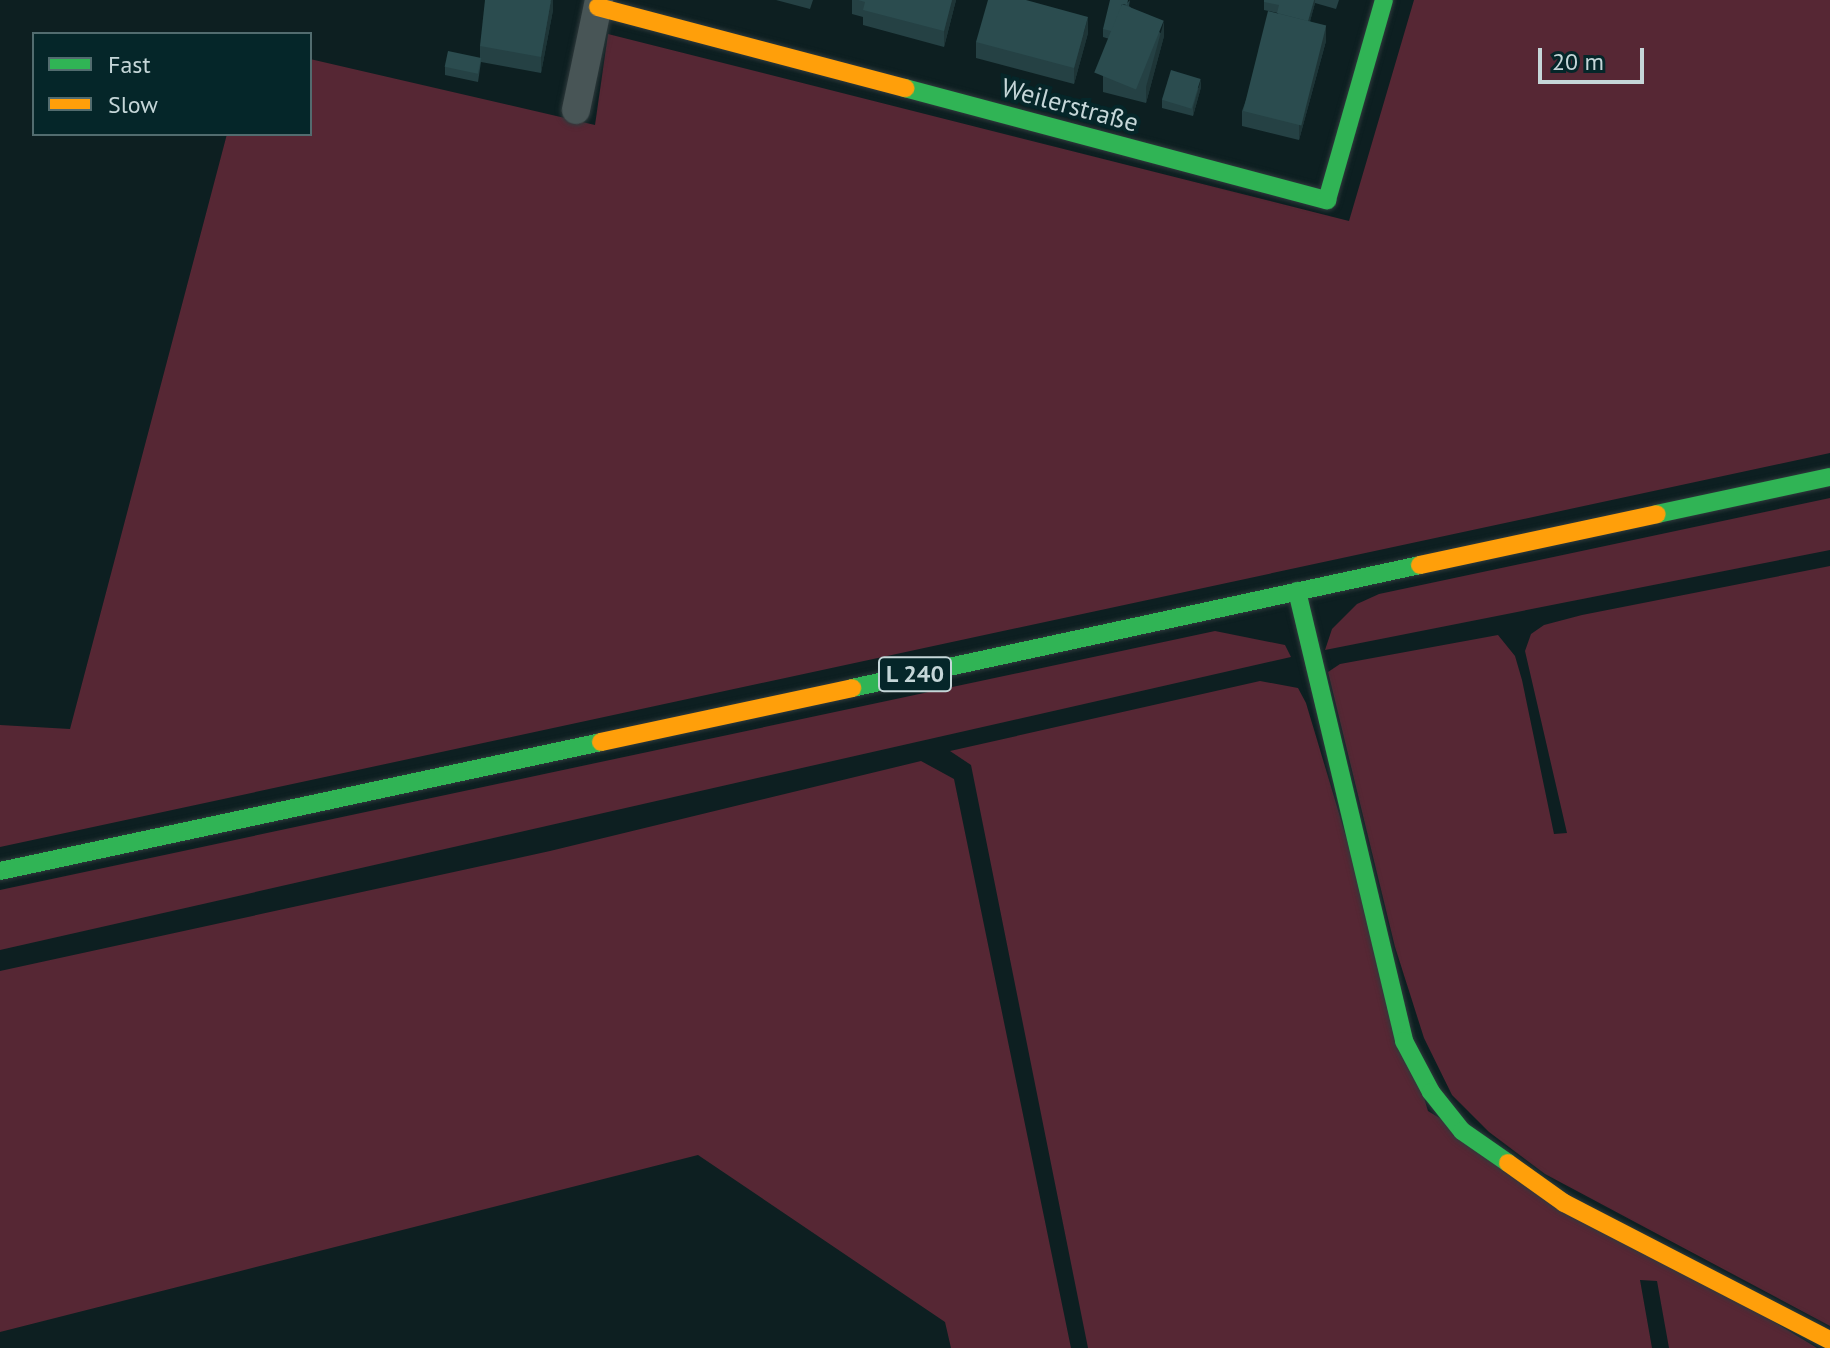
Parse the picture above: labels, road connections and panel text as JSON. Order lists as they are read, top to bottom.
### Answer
{
  "streets": {
    "street": ["Weilerstraße", "L 240"]
  },
  "legend": ["Fast", "Slow"],
  "scale_bar": "20 m"
}
